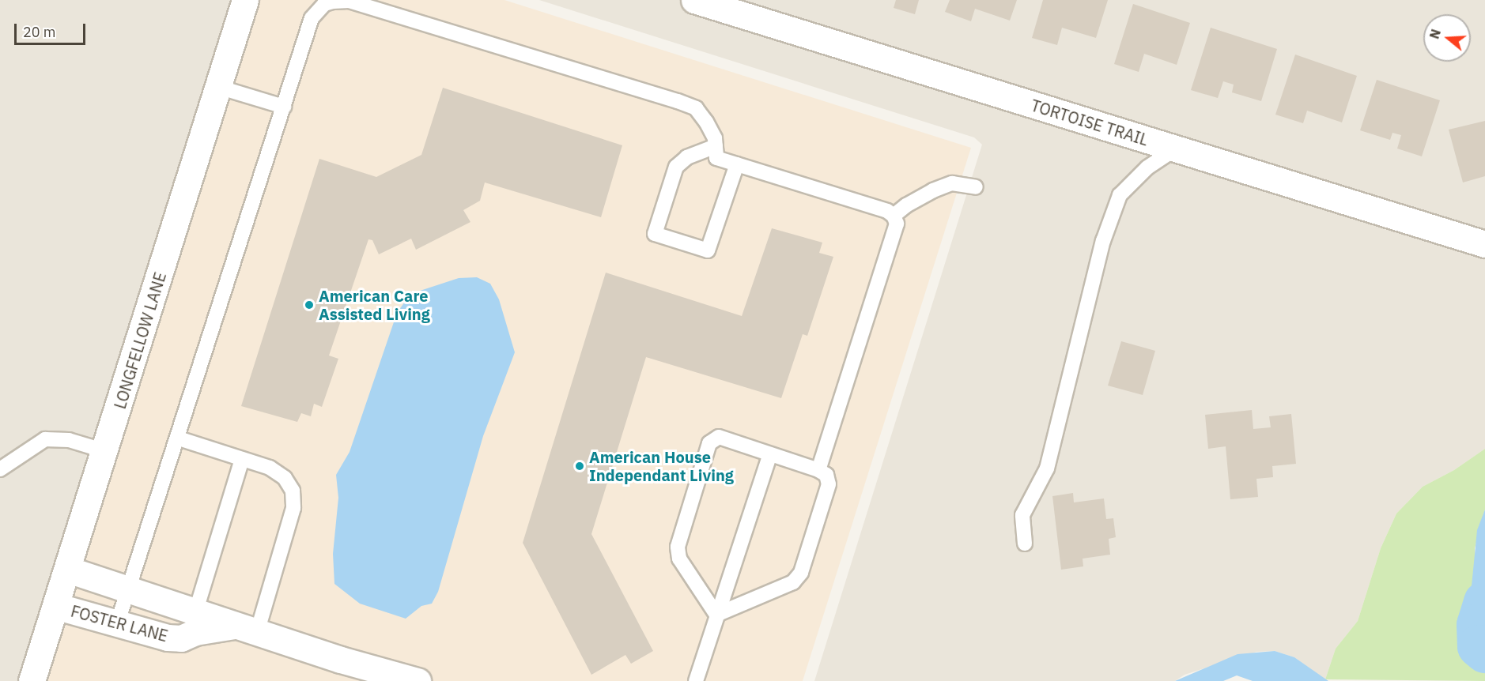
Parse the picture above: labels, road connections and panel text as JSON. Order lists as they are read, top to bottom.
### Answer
{
  "streets": {
    "street": ["TORTOISE TRAIL", "LONGFELLOW LANE", "FOSTER LANE"]
  },
  "crossings": [
    ["LONGFELLOW LANE", "FOSTER LANE"]
  ],
  "places": ["American Care Assisted Living", "American House Independant Living"],
  "scale_bar": "20 m",
  "north": "left"
}
